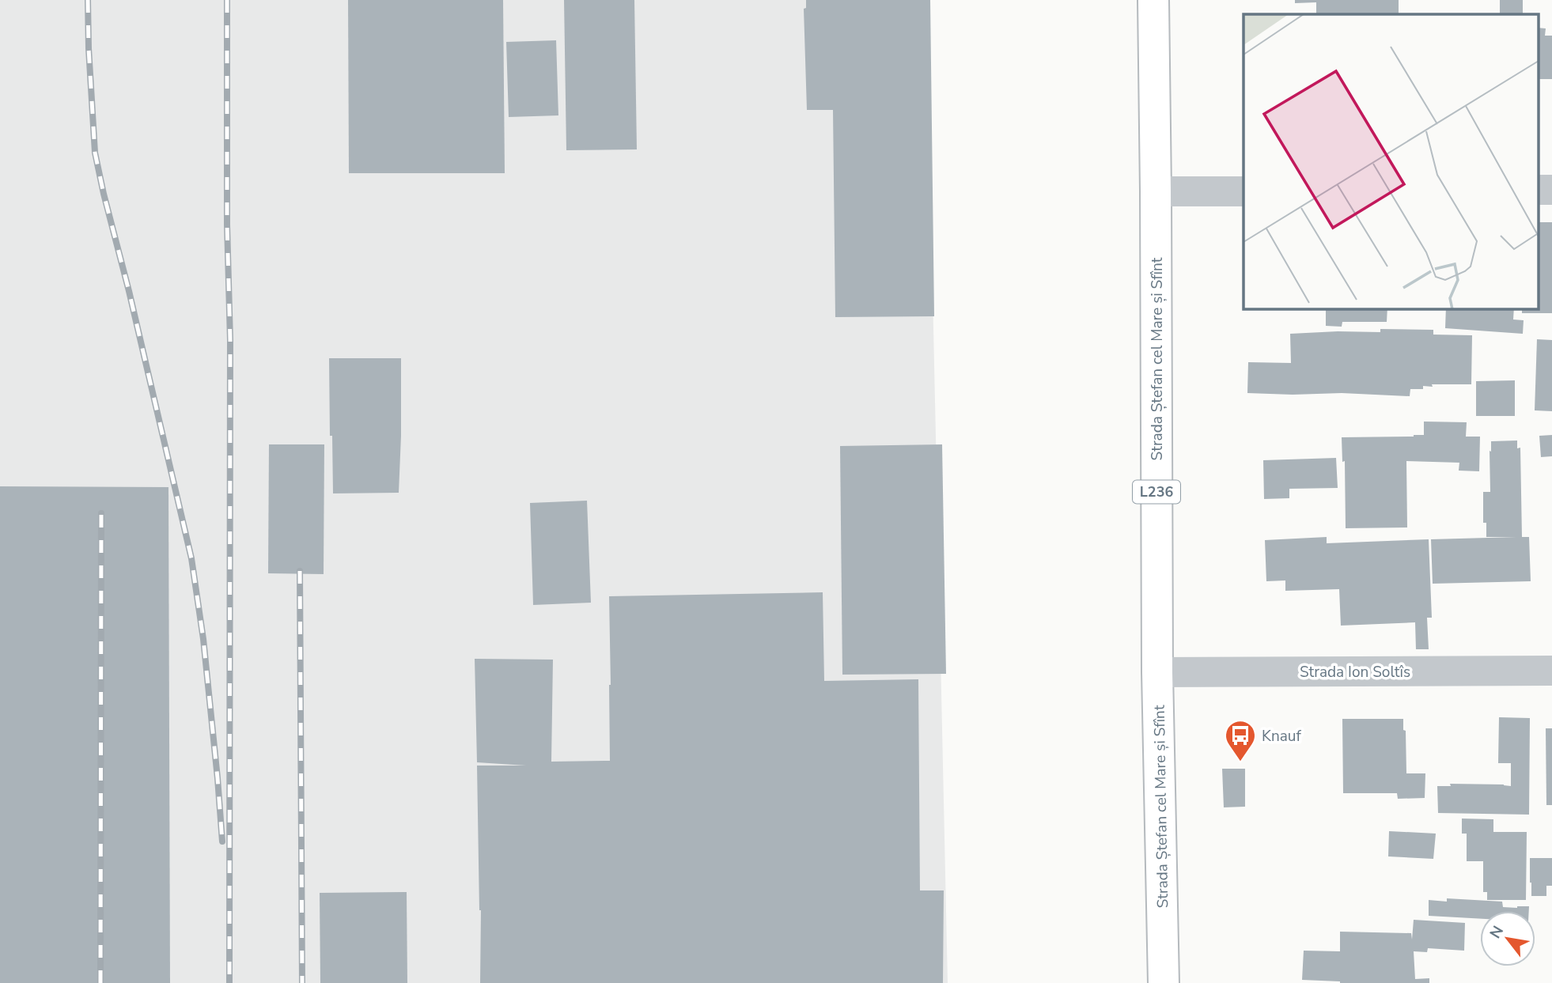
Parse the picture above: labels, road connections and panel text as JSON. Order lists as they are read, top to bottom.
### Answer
{
  "streets": {
    "main road": ["Strada Ștefan cel Mare și Sfînt", "L236"],
    "street": ["Strada Ion Soltîs"]
  },
  "crossings": [
    ["Strada Ștefan cel Mare și Sfînt", "Strada Ion Soltîs"]
  ],
  "places": {
    "bus stop": ["Knauf"]
  },
  "north": "top left"
}
